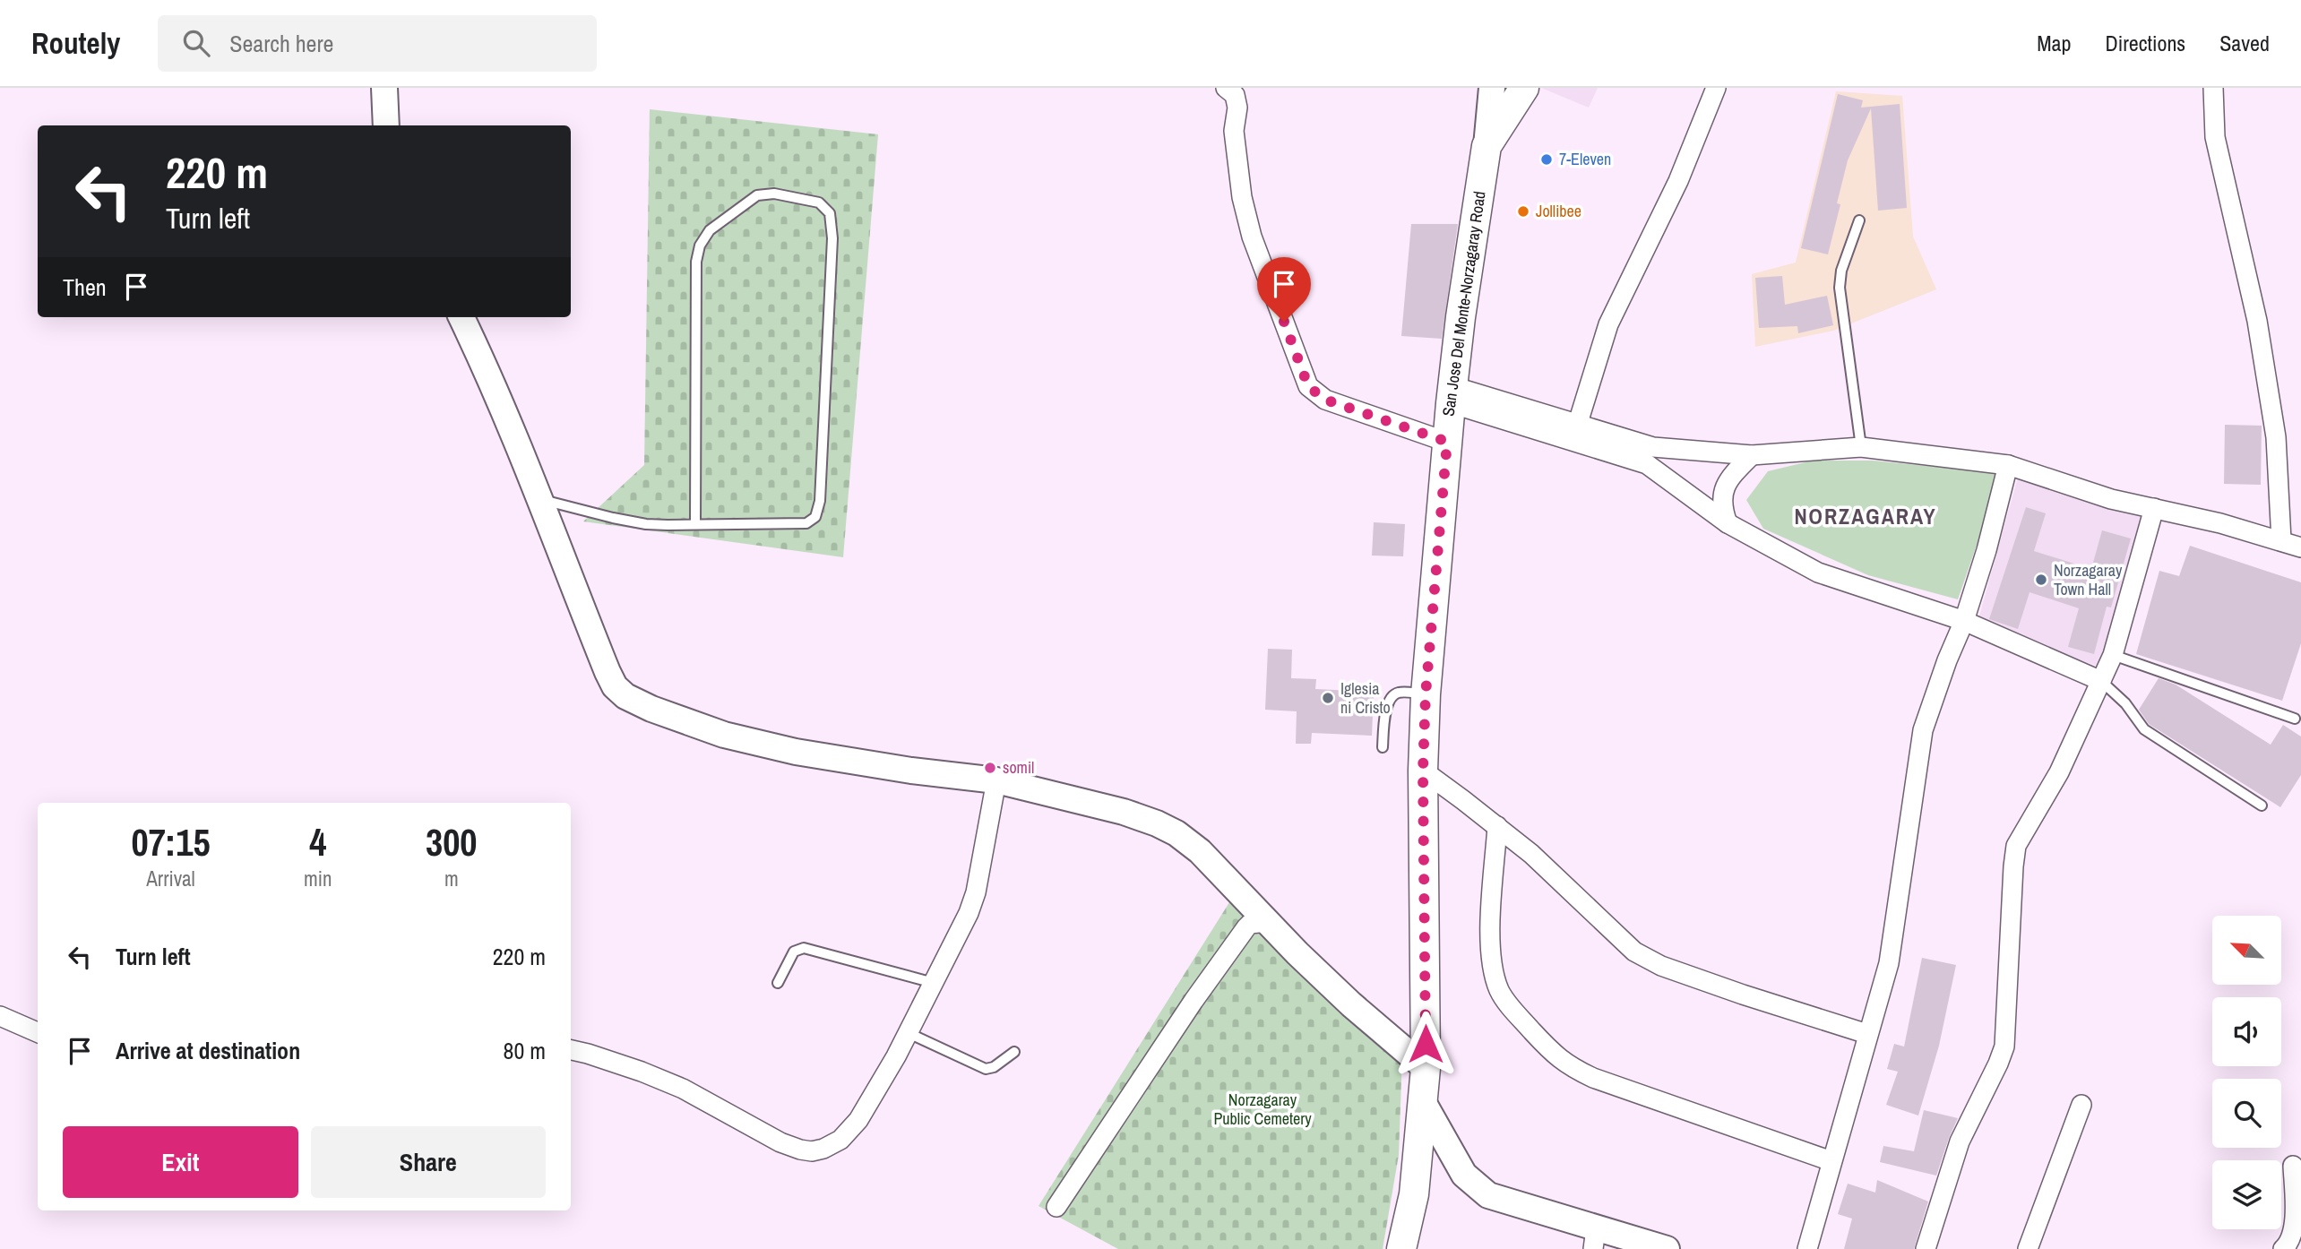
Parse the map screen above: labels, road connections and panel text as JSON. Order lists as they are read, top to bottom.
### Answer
{
  "streets": {
    "main road": ["San Jose Del Monte-Norzagaray Road"]
  },
  "districts": ["NORZAGARAY"],
  "parks": ["Norzagaray Public Cemetery"],
  "places": [
    "7-Eleven",
    "Jollibee",
    "Norzagaray Town Hall",
    "Iglesia ni Cristo",
    "somil"
  ],
  "north": "top left",
  "page": {
    "header": "Routely",
    "search": "Search here",
    "nav": ["Map", "Directions", "Saved"],
    "turn": ["220 m", "Turn left"],
    "then": "Then",
    "eta": [
      "07:15",
      "Arrival",
      "4",
      "min",
      "300",
      "m"
    ],
    "list": [
      {
        "name": "Turn left",
        "value": "220 m"
      },
      {
        "name": "Arrive at destination",
        "value": "80 m"
      }
    ],
    "buttons": ["Exit", "Share"]
  }
}
